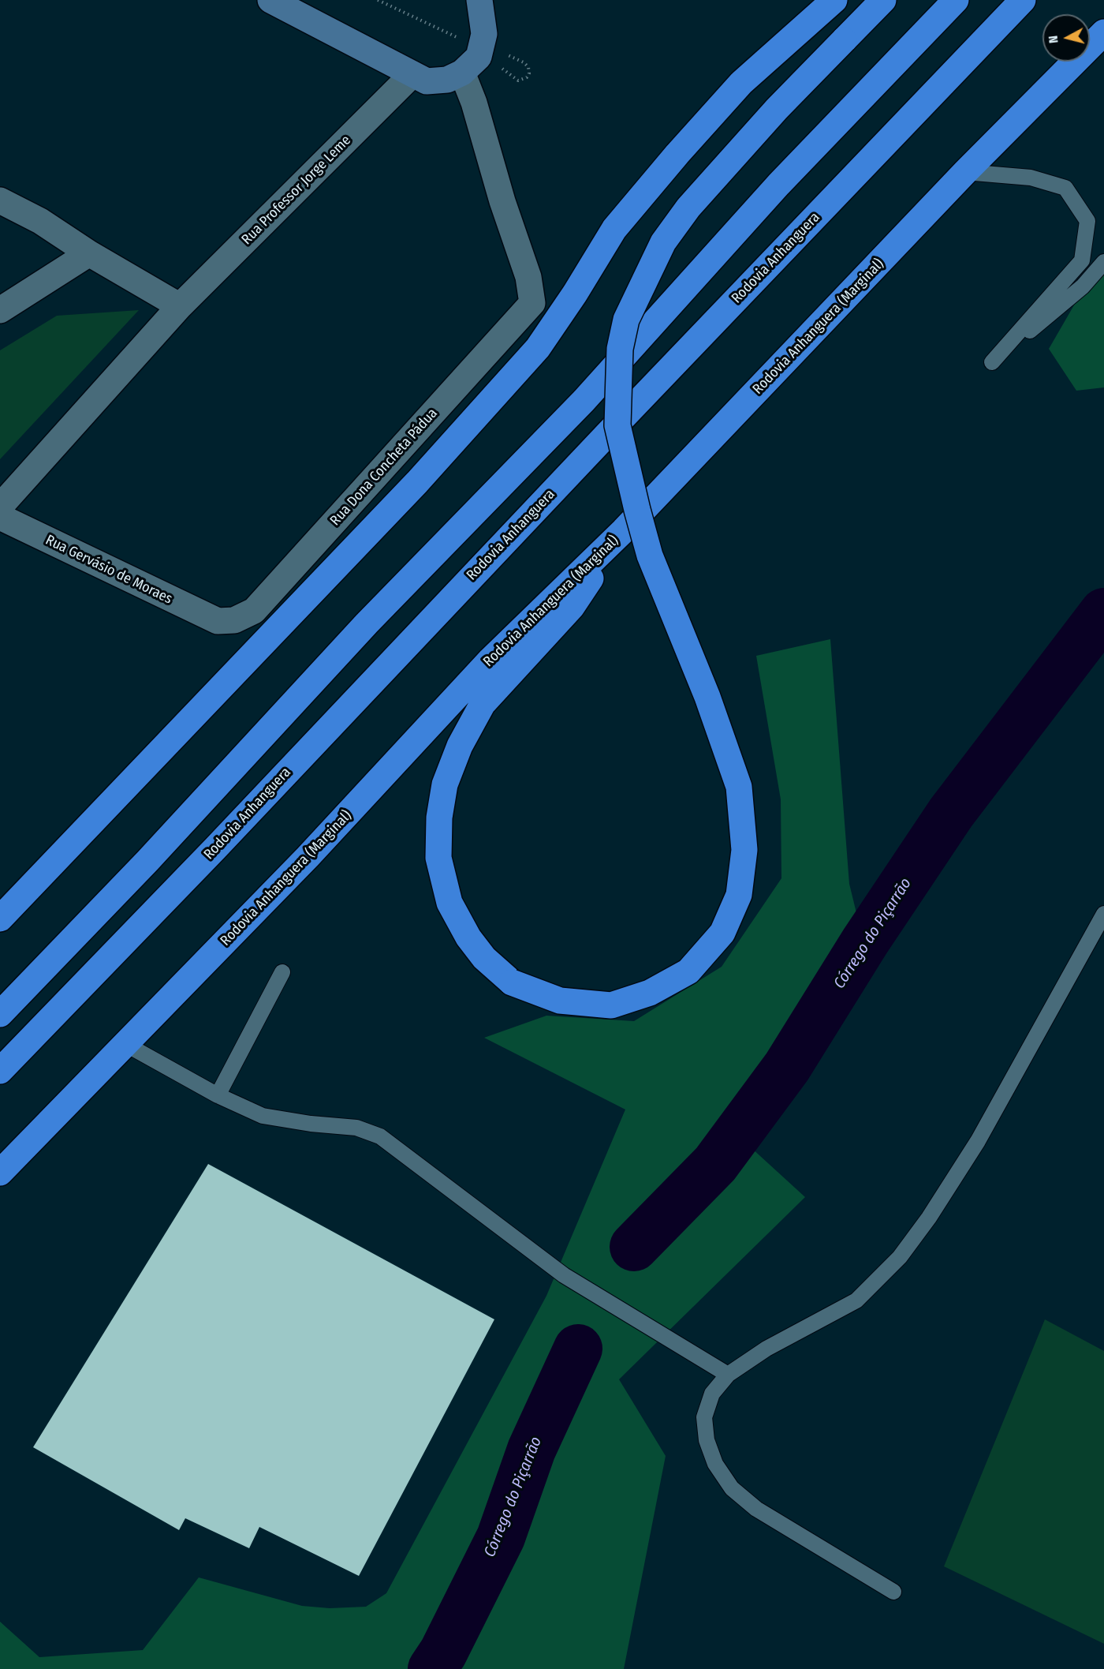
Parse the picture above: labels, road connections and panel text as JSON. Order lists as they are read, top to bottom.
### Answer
{
  "streets": {
    "highway": ["Rodovia Anhanguera", "Rodovia Anhanguera (Marginal)"],
    "street": ["Rua Professor Jorge Leme", "Rua Dona Concheta Pádua", "Rua Gervásio de Moraes"]
  },
  "crossings": [
    ["Rua Dona Concheta Pádua", "Rua Gervásio de Moraes"]
  ],
  "water": ["Córrego do Piçarrão"],
  "north": "left"
}
